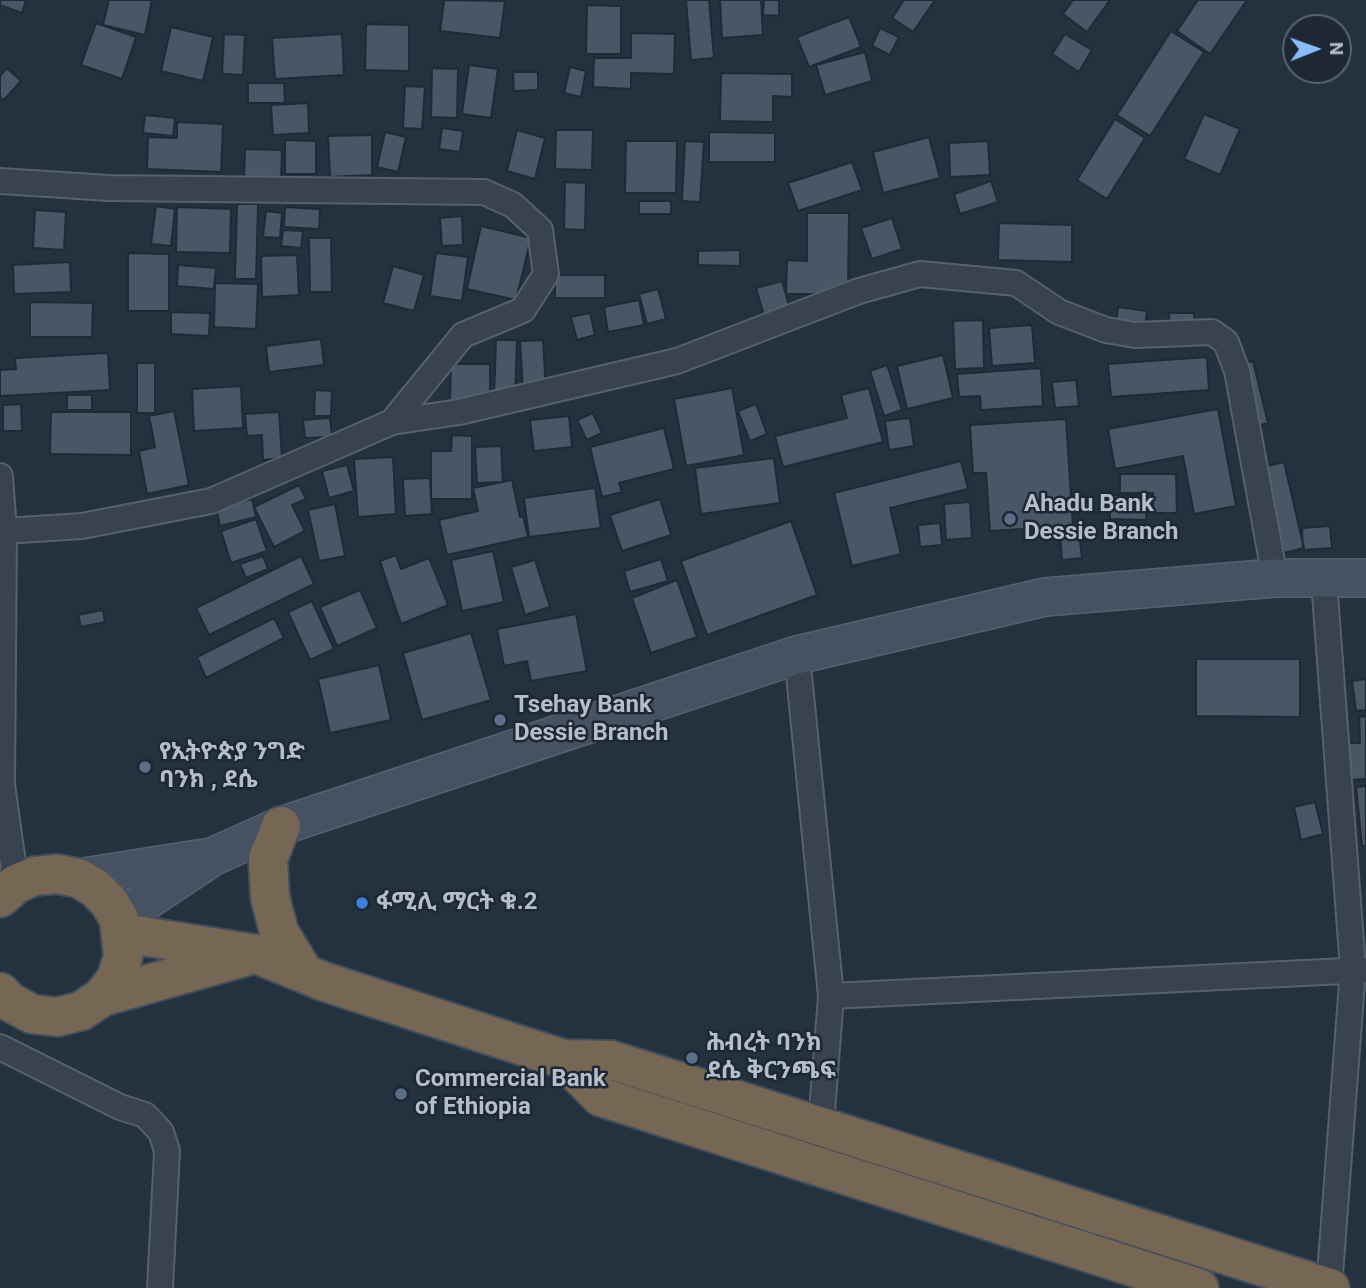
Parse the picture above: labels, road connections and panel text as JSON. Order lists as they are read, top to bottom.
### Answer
{
  "places": [
    "Ahadu Bank Dessie Branch",
    "Tsehay Bank Dessie Branch",
    "የኢትዮጵያ ንግድ ባንክ , ደሴ",
    "ፋሚሊ ማርት ቁ.2",
    "ሕብረት ባንክ ደሴ ቅርንጫፍ",
    "Commercial Bank of Ethiopia"
  ],
  "north": "right"
}
